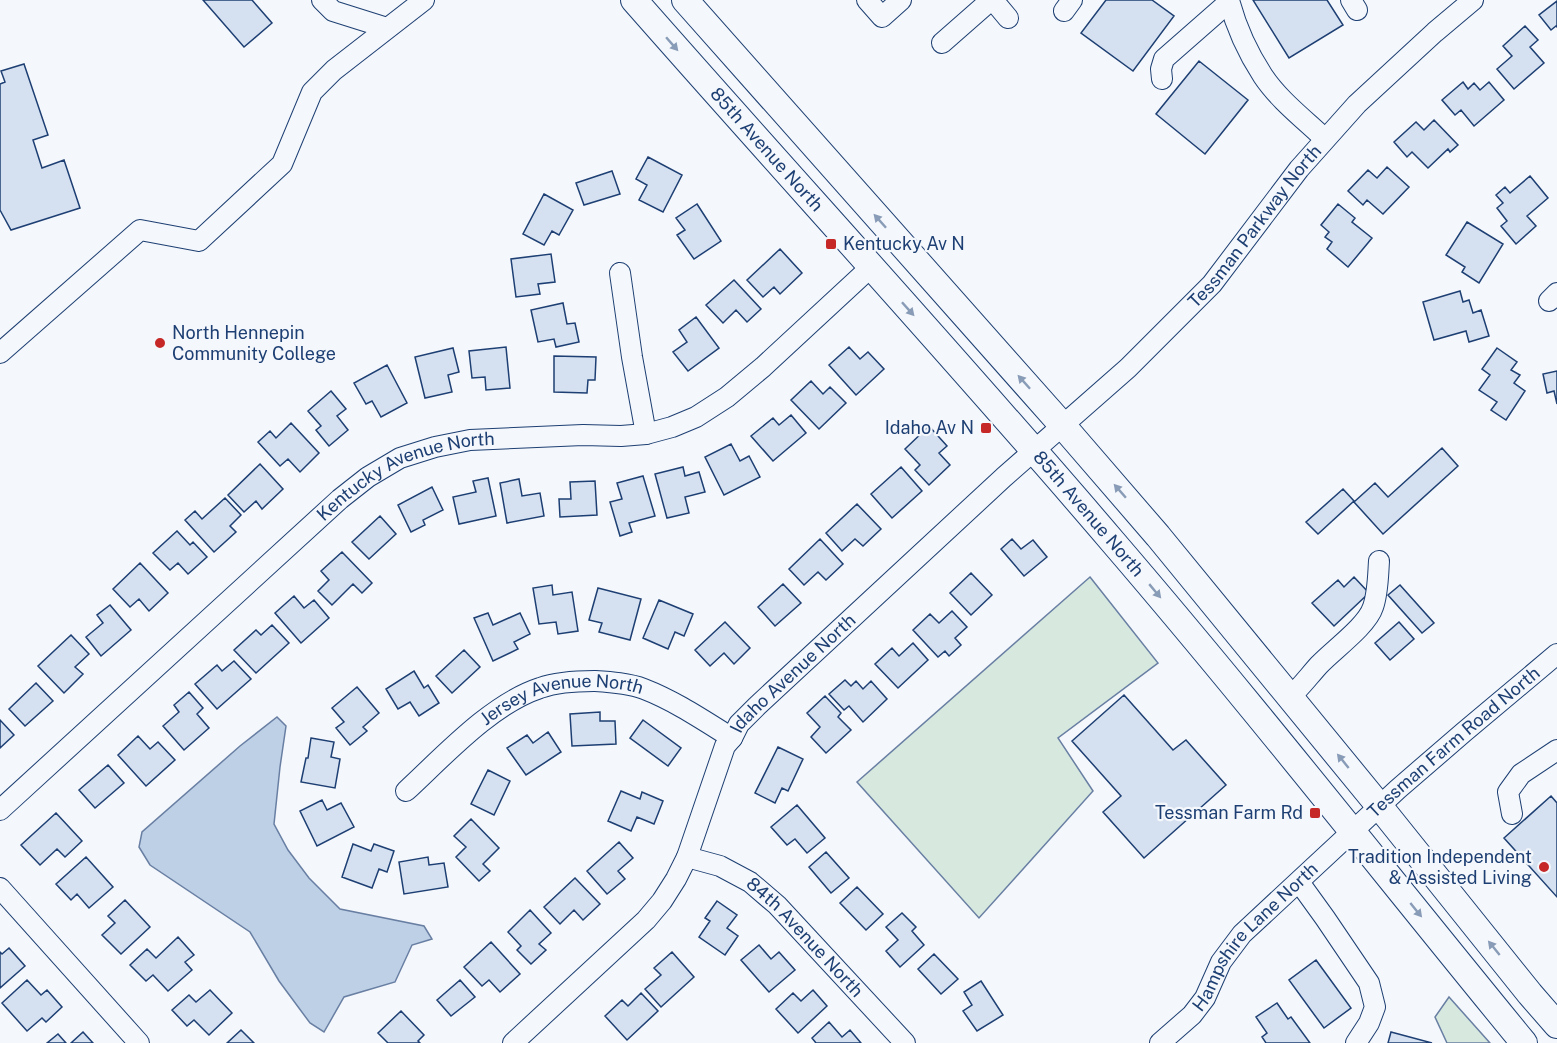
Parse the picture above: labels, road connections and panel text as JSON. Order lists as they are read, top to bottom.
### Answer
{
  "streets": {
    "main road": ["85th Avenue North"],
    "street": [
      "Tessman Parkway North",
      "Kentucky Avenue North",
      "Idaho Avenue North",
      "Jersey Avenue North",
      "Tessman Farm Road North",
      "Hampshire Lane North",
      "84th Avenue North"
    ]
  },
  "crossings": [
    ["85th Avenue North", "Tessman Parkway North"],
    ["85th Avenue North", "Kentucky Avenue North"],
    ["85th Avenue North", "Idaho Avenue North"],
    ["85th Avenue North", "Tessman Farm Road North"],
    ["85th Avenue North", "Hampshire Lane North"],
    ["Tessman Parkway North", "Idaho Avenue North"],
    ["Idaho Avenue North", "Jersey Avenue North"],
    ["Idaho Avenue North", "84th Avenue North"],
    ["Tessman Farm Road North", "Hampshire Lane North"]
  ],
  "places": {
    "transit": ["Kentucky Av N", "Idaho Av N", "Tessman Farm Rd"],
    "other": ["North Hennepin Community College", "Tradition Independent & Assisted Living"]
  }
}
